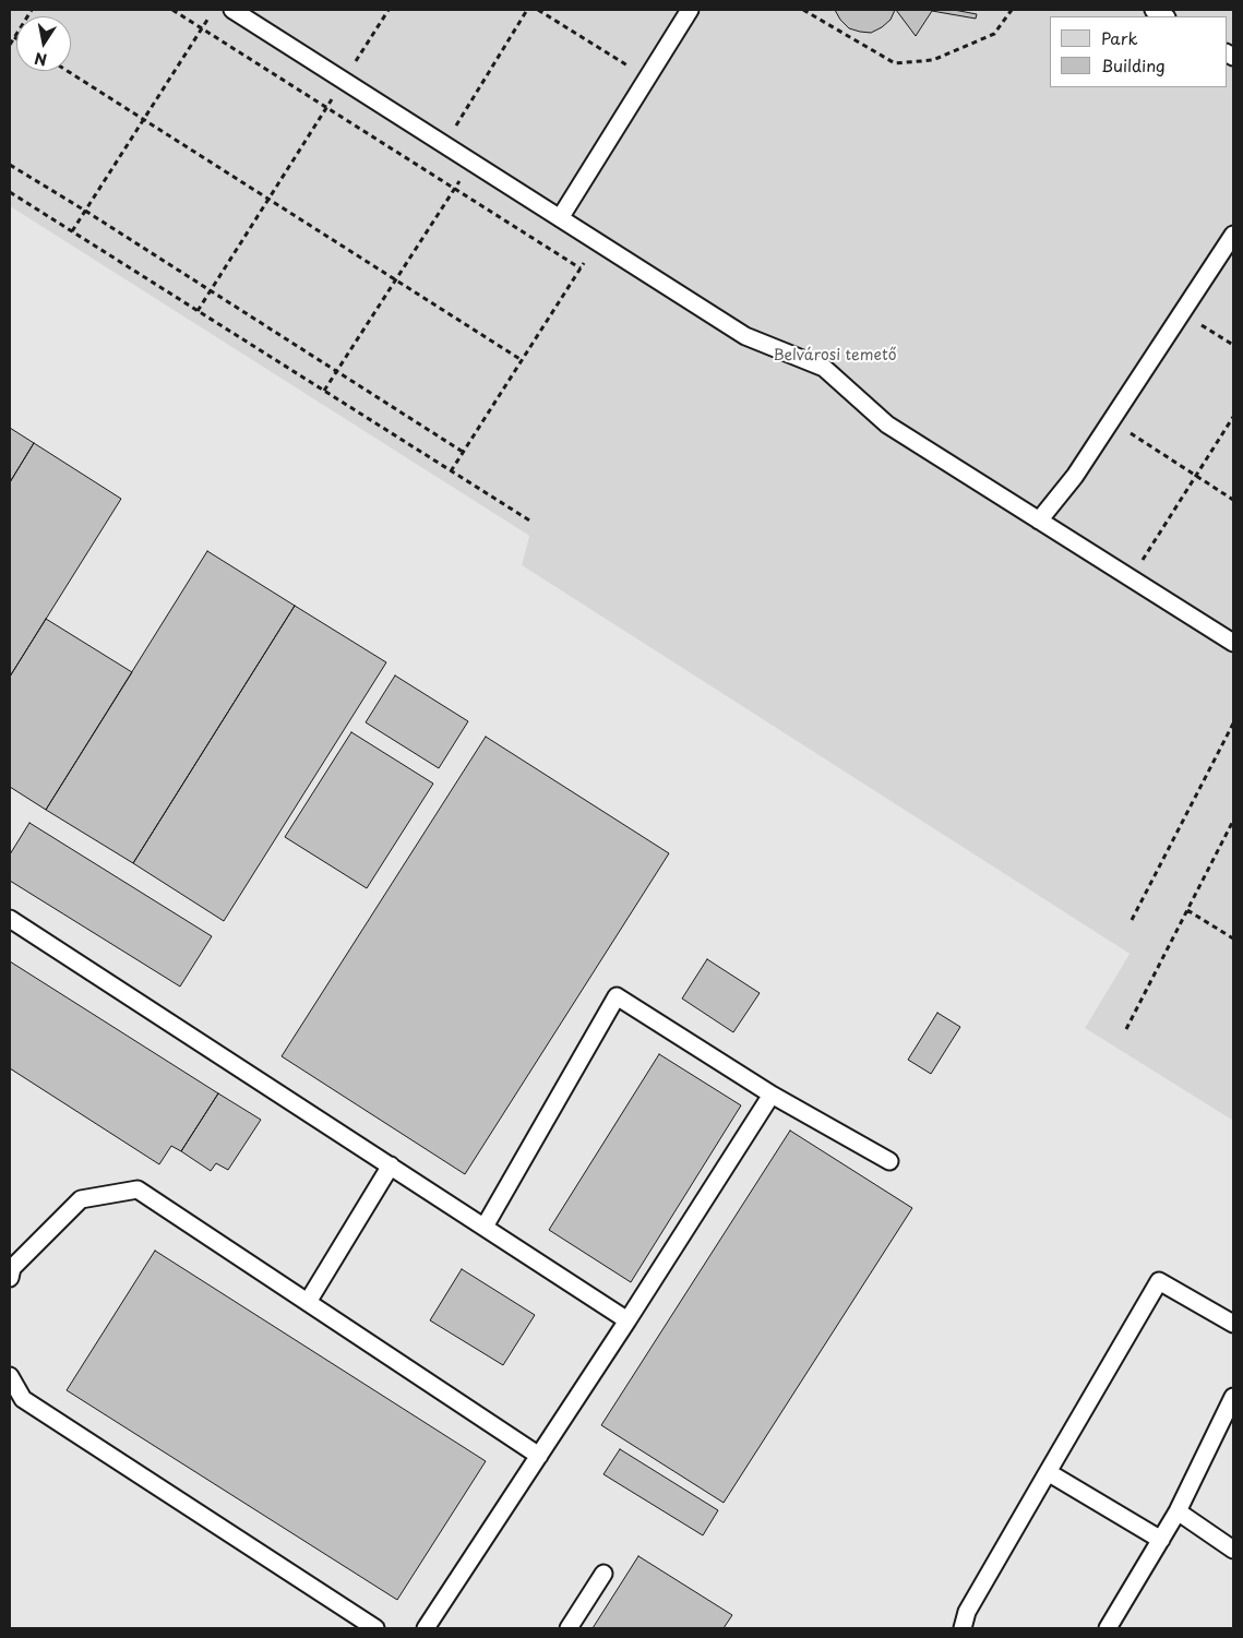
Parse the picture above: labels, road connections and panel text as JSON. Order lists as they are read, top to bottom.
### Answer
{
  "parks": ["Belvárosi temető"],
  "legend": ["Park", "Building"],
  "north": "bottom"
}
